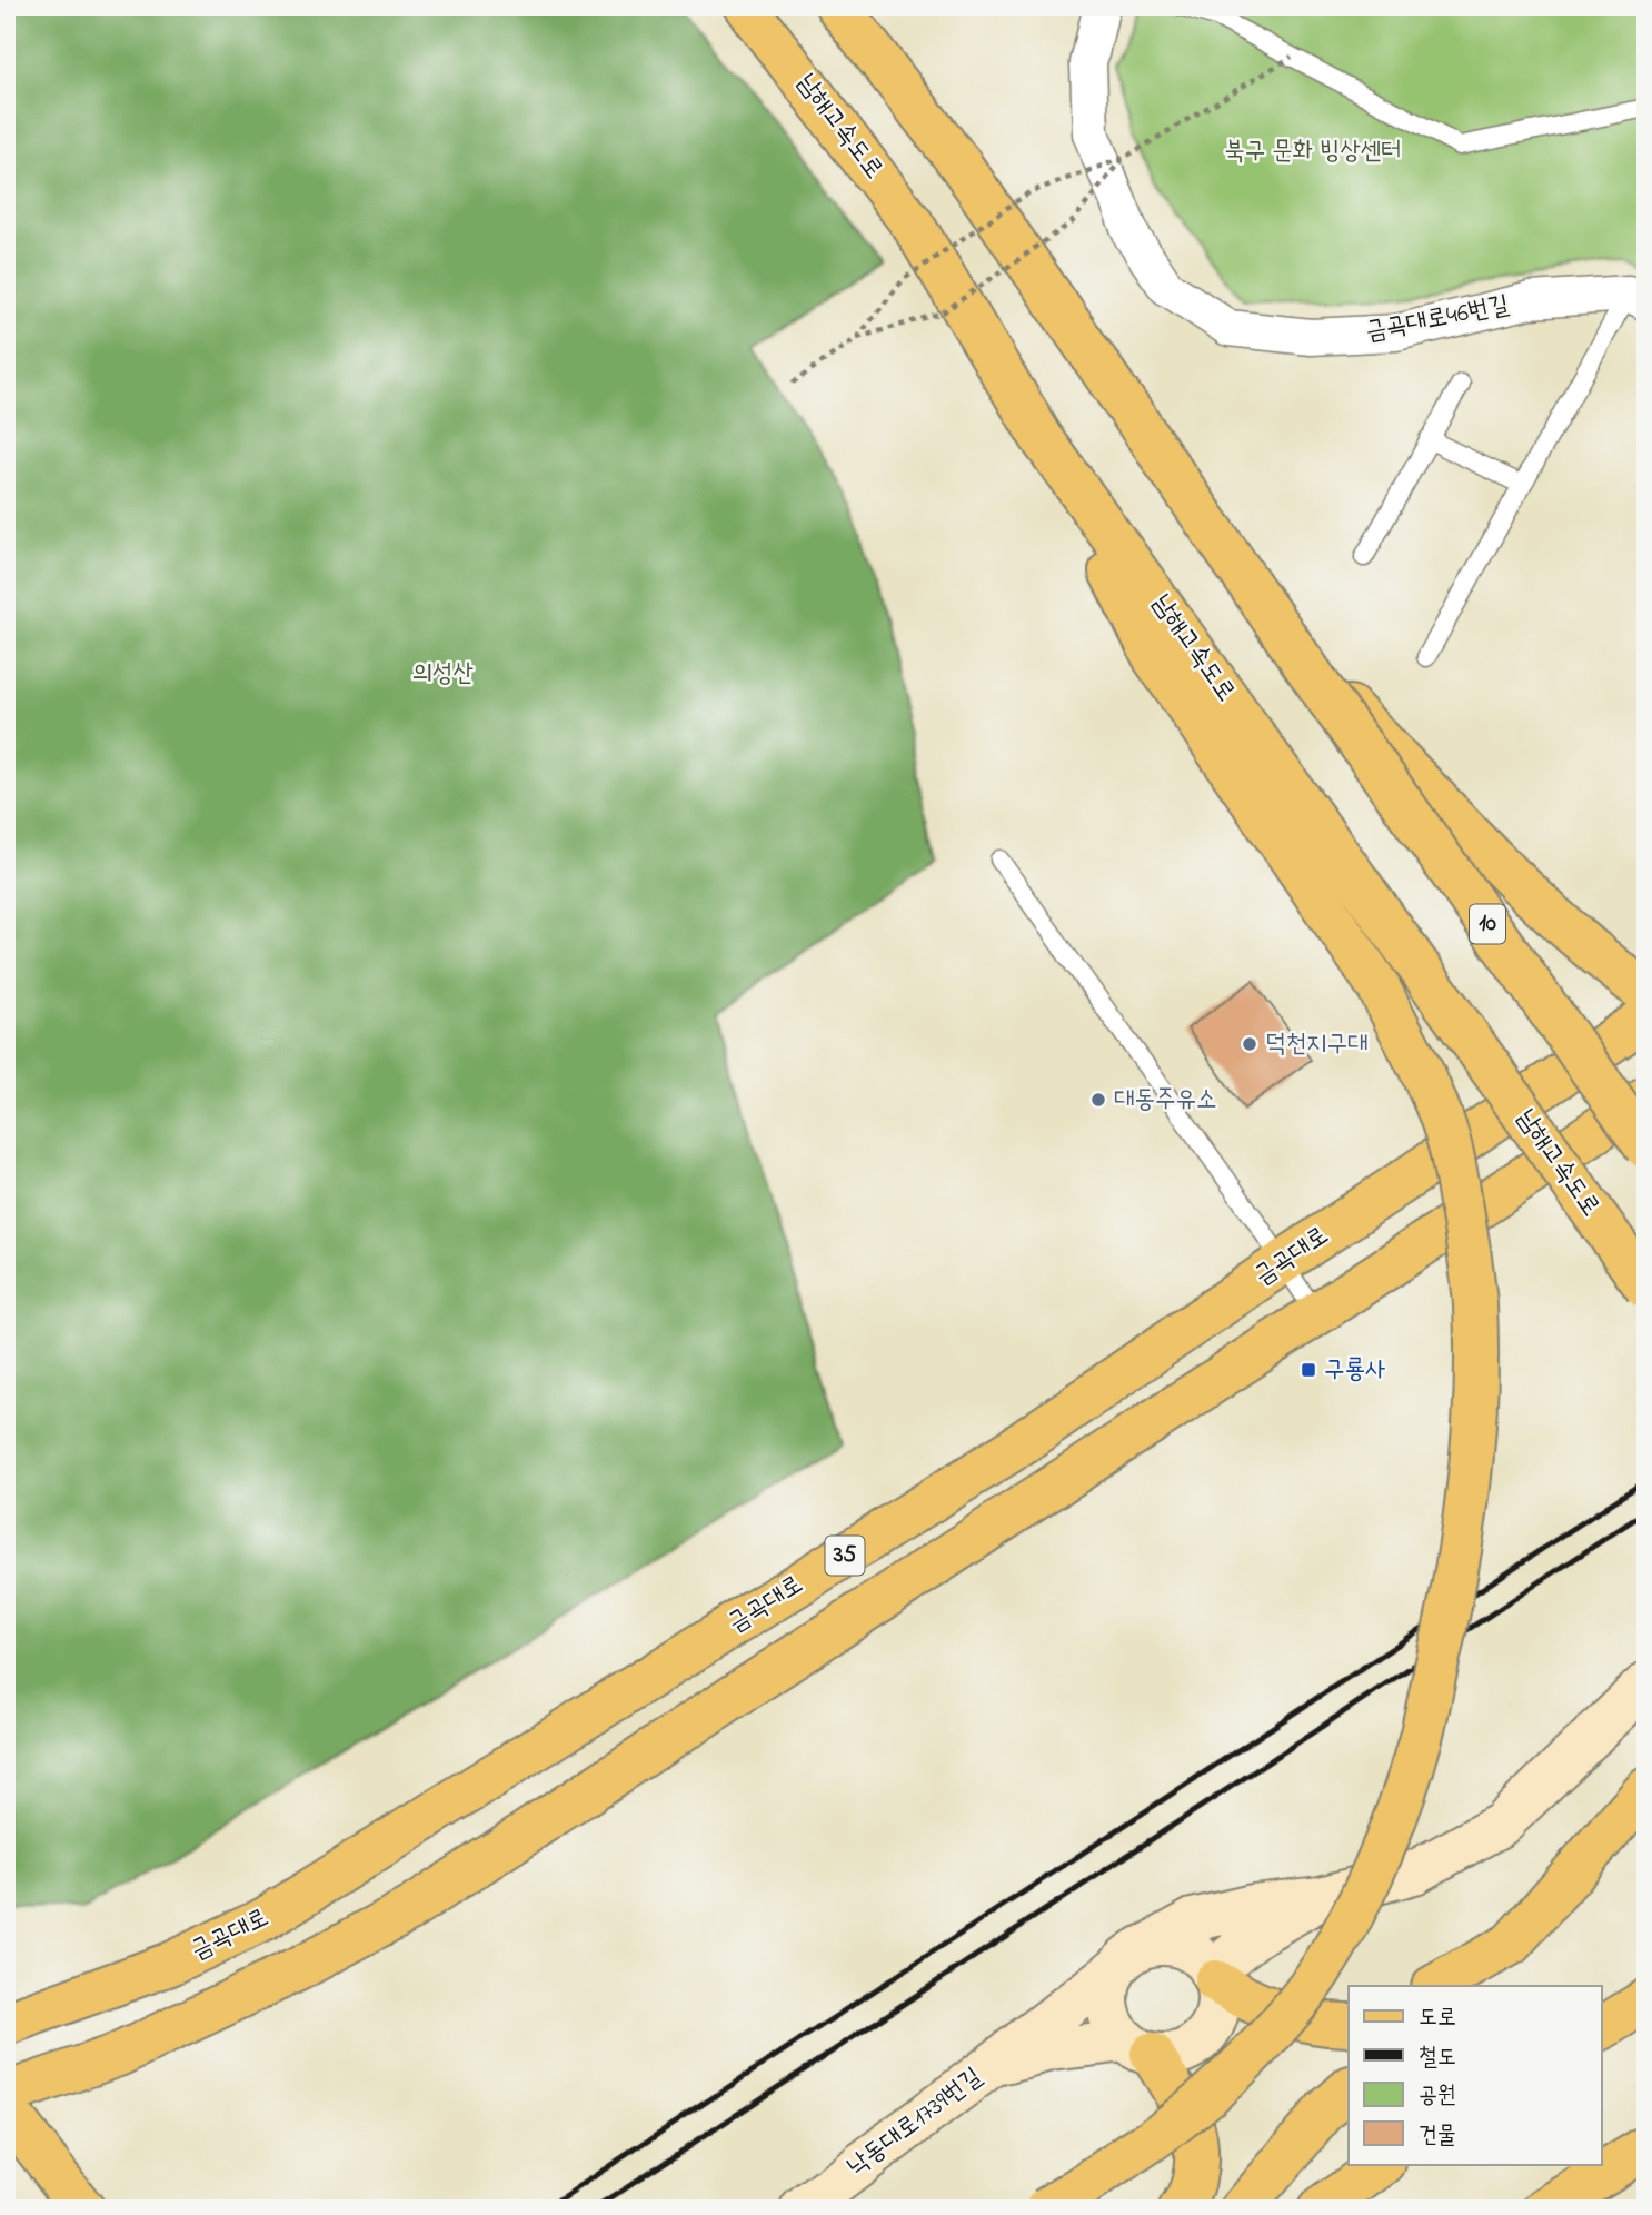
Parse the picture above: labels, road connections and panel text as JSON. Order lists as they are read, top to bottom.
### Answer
{
  "streets": {
    "main road": [
      "남해고속도로",
      "10",
      "금곡대로",
      "35"
    ],
    "street": ["금곡대로46번길", "낙동대로1739번길"]
  },
  "parks": ["북구 문화 빙상센터", "의성산"],
  "places": {
    "other": ["덕천지구대", "대동주유소"],
    "transit": ["구룡사"]
  },
  "legend": [
    "도로",
    "철도",
    "공원",
    "건물"
  ]
}
